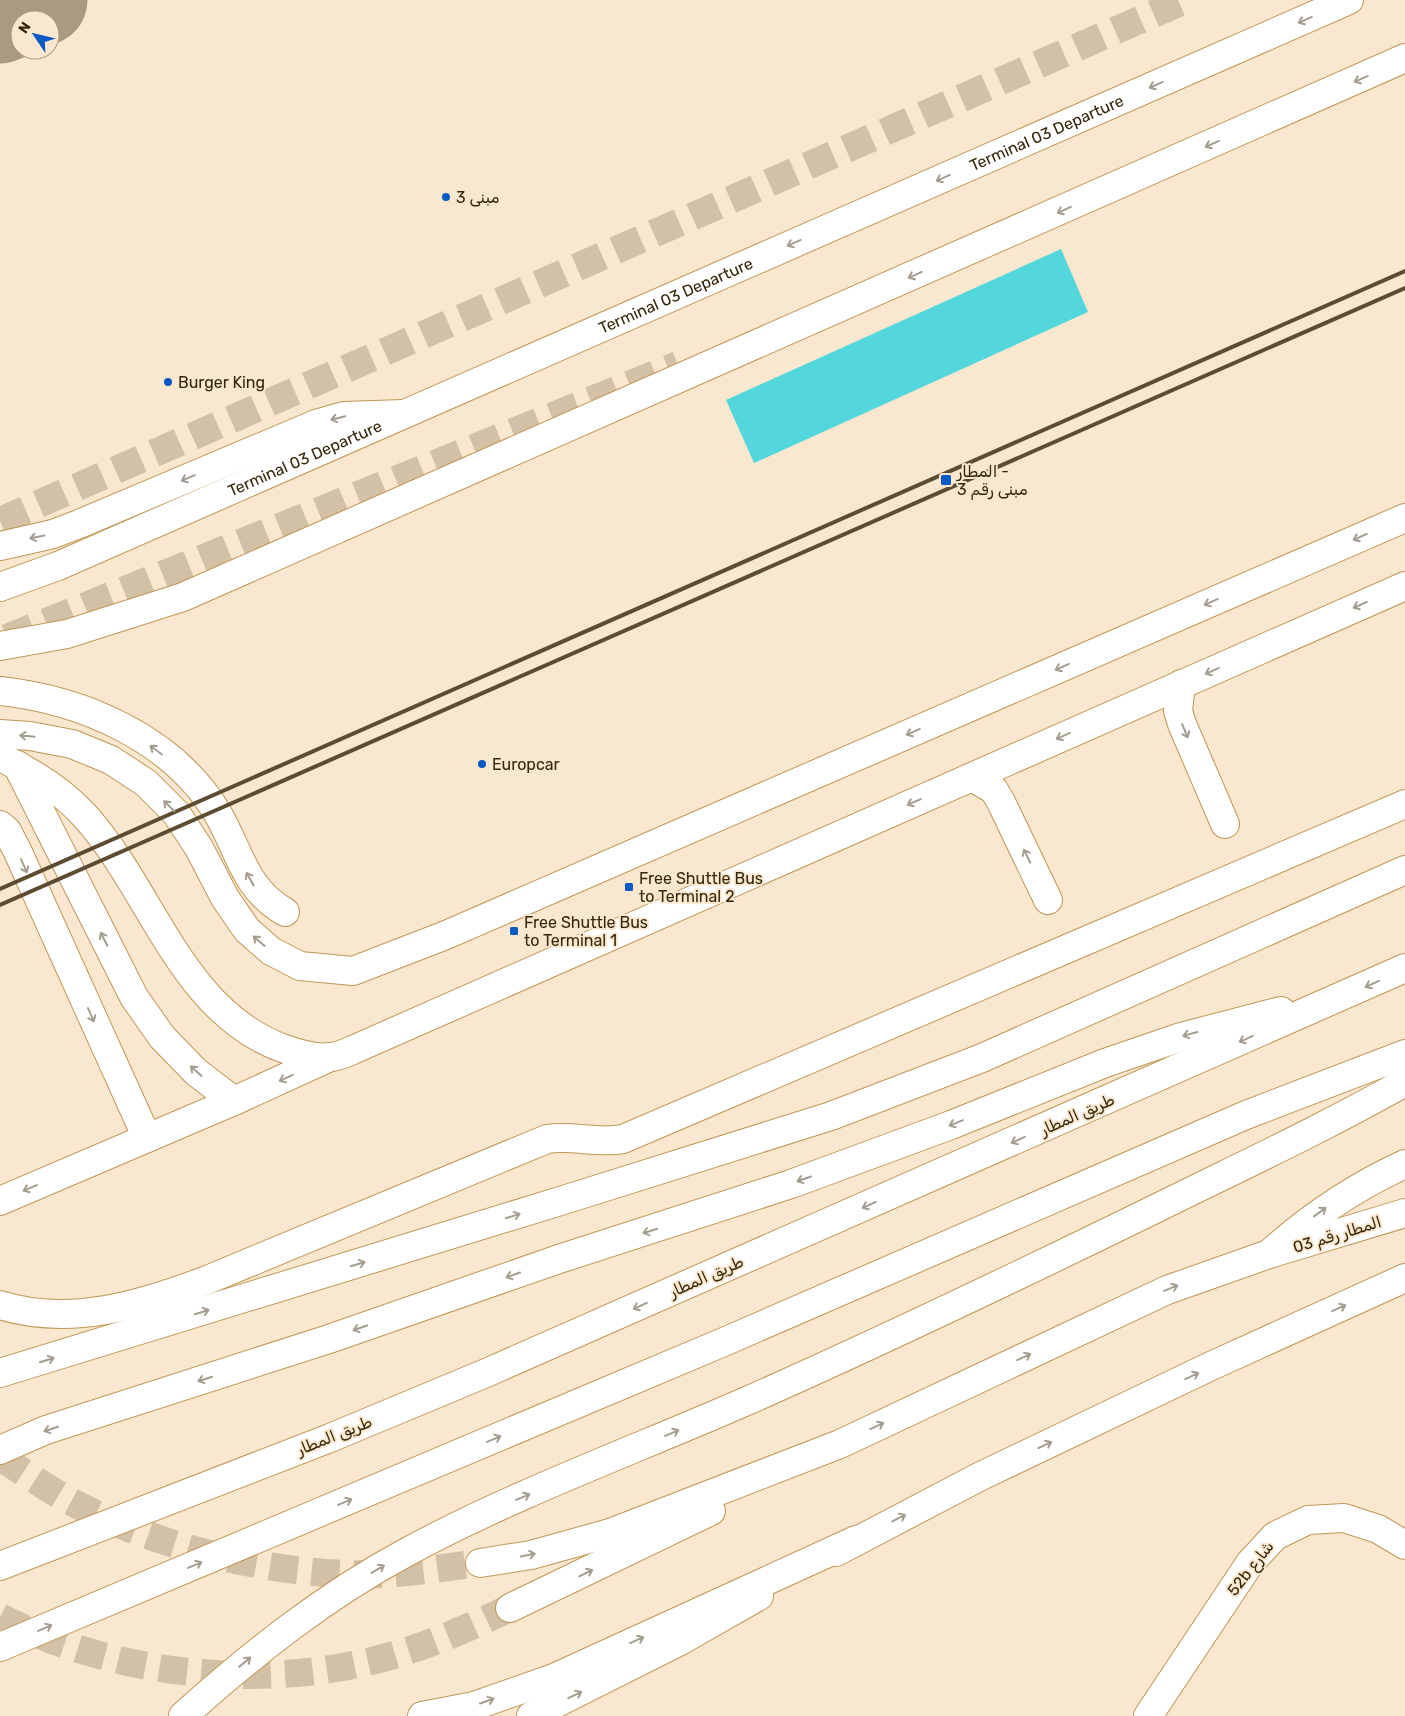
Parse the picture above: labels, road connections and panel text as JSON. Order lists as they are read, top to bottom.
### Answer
{
  "streets": {
    "main road": [
      "Terminal 03 Departure",
      "طريق المطار",
      "المطار رقم 03",
      "52b شارع"
    ]
  },
  "places": {
    "other": ["مبنى 3", "Burger King", "Europcar"],
    "transit": ["المطار - مبنى رقم 3", "Free Shuttle Bus to Terminal 2", "Free Shuttle Bus to Terminal 1"]
  },
  "north": "top left"
}
